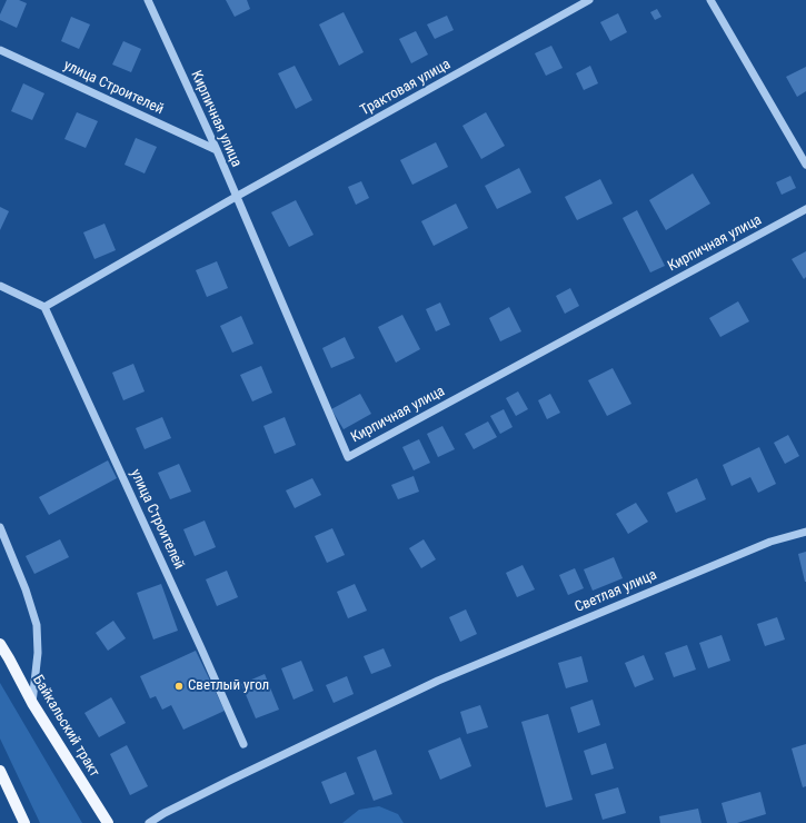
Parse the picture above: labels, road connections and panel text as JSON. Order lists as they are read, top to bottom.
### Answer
{
  "streets": {
    "main road": ["Байкальский тракт"],
    "street": [
      "улица Строителей",
      "Трактовая улица",
      "Кирпичная улица",
      "Светлая улица"
    ]
  },
  "crossings": [
    ["улица Строителей", "Кирпичная улица"],
    ["Трактовая улица", "Кирпичная улица"]
  ],
  "places": ["Светлый угол"]
}
